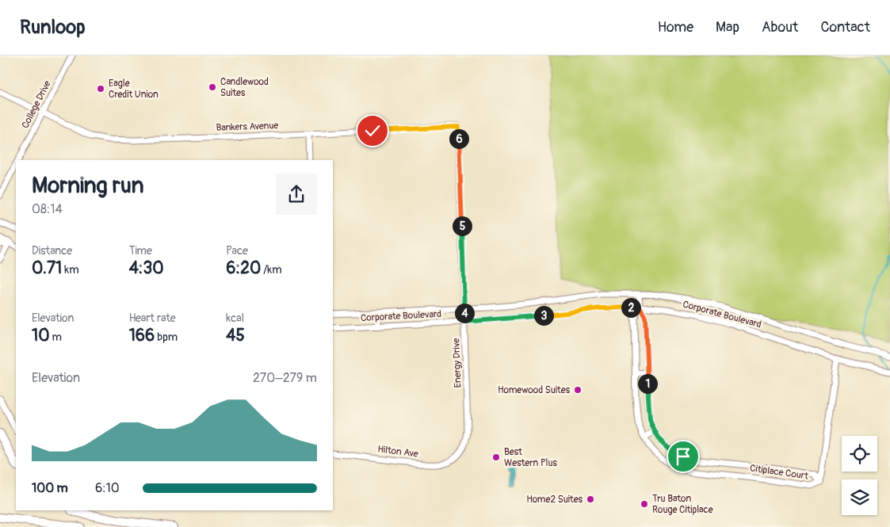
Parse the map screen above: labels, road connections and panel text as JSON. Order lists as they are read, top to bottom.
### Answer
{
  "streets": {
    "street": [
      "College Drive",
      "Bankers Avenue",
      "Corporate Boulevard",
      "Energy Drive",
      "Hilton Ave",
      "Citiplace Court"
    ]
  },
  "crossings": [
    ["College Drive", "Bankers Avenue"],
    ["Bankers Avenue", "Energy Drive"],
    ["Corporate Boulevard", "Energy Drive"],
    ["Corporate Boulevard", "Citiplace Court"],
    ["Energy Drive", "Hilton Ave"]
  ],
  "places": [
    "Candlewood Suites",
    "Eagle Credit Union",
    "Homewood Suites",
    "Best Western Plus",
    "Home2 Suites",
    "Tru Baton Rouge Citiplace"
  ],
  "page": {
    "header": "Runloop",
    "nav": [
      "Home",
      "Map",
      "About",
      "Contact"
    ],
    "pins": [
      "6",
      "5",
      "2",
      "4",
      "3",
      "1"
    ],
    "heading": ["Morning run", "08:14"],
    "stats": [
      ["Distance", "0.71 km"],
      ["Time", "4:30"],
      ["Pace", "6:20 /km"],
      ["Elevation", "10 m"],
      ["Heart rate", "166 bpm"],
      ["kcal", "45"]
    ],
    "chart": ["Elevation", "270–279 m"],
    "list": [
      {
        "name": "100 m",
        "note": "6:10"
      }
    ]
  }
}
